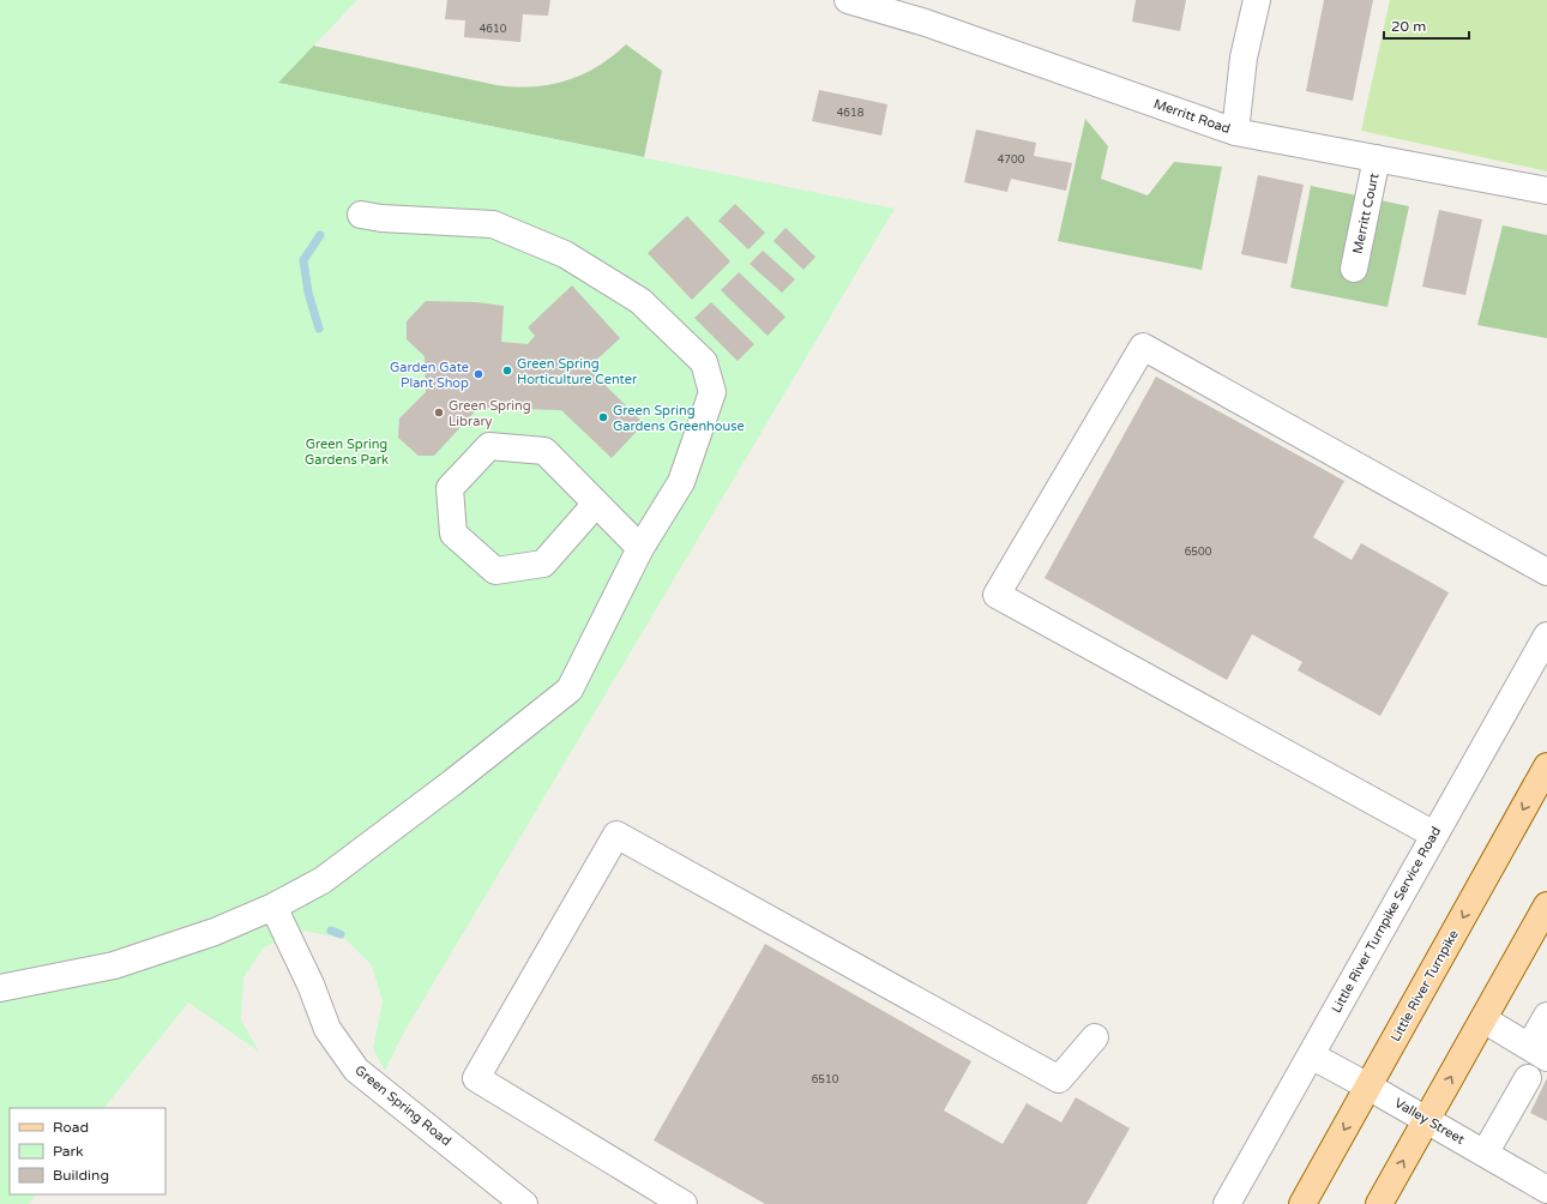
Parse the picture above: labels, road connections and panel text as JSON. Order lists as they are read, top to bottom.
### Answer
{
  "streets": {
    "main road": ["Little River Turnpike"],
    "street": [
      "Merritt Road",
      "Merritt Court",
      "Little River Turnpike Service Road",
      "Green Spring Road",
      "Valley Street"
    ]
  },
  "crossings": [
    ["Merritt Road", "Merritt Court"],
    ["Little River Turnpike Service Road", "Valley Street"],
    ["Little River Turnpike", "Valley Street"]
  ],
  "parks": ["Green Spring Gardens Park"],
  "places": [
    "Green Spring Horticulture Center",
    "Garden Gate Plant Shop",
    "Green Spring Library",
    "Green Spring Gardens Greenhouse"
  ],
  "house_numbers": [
    "4610",
    "4618",
    "4700",
    "6500",
    "6510"
  ],
  "legend": ["Road", "Park", "Building"],
  "scale_bar": "20 m"
}
